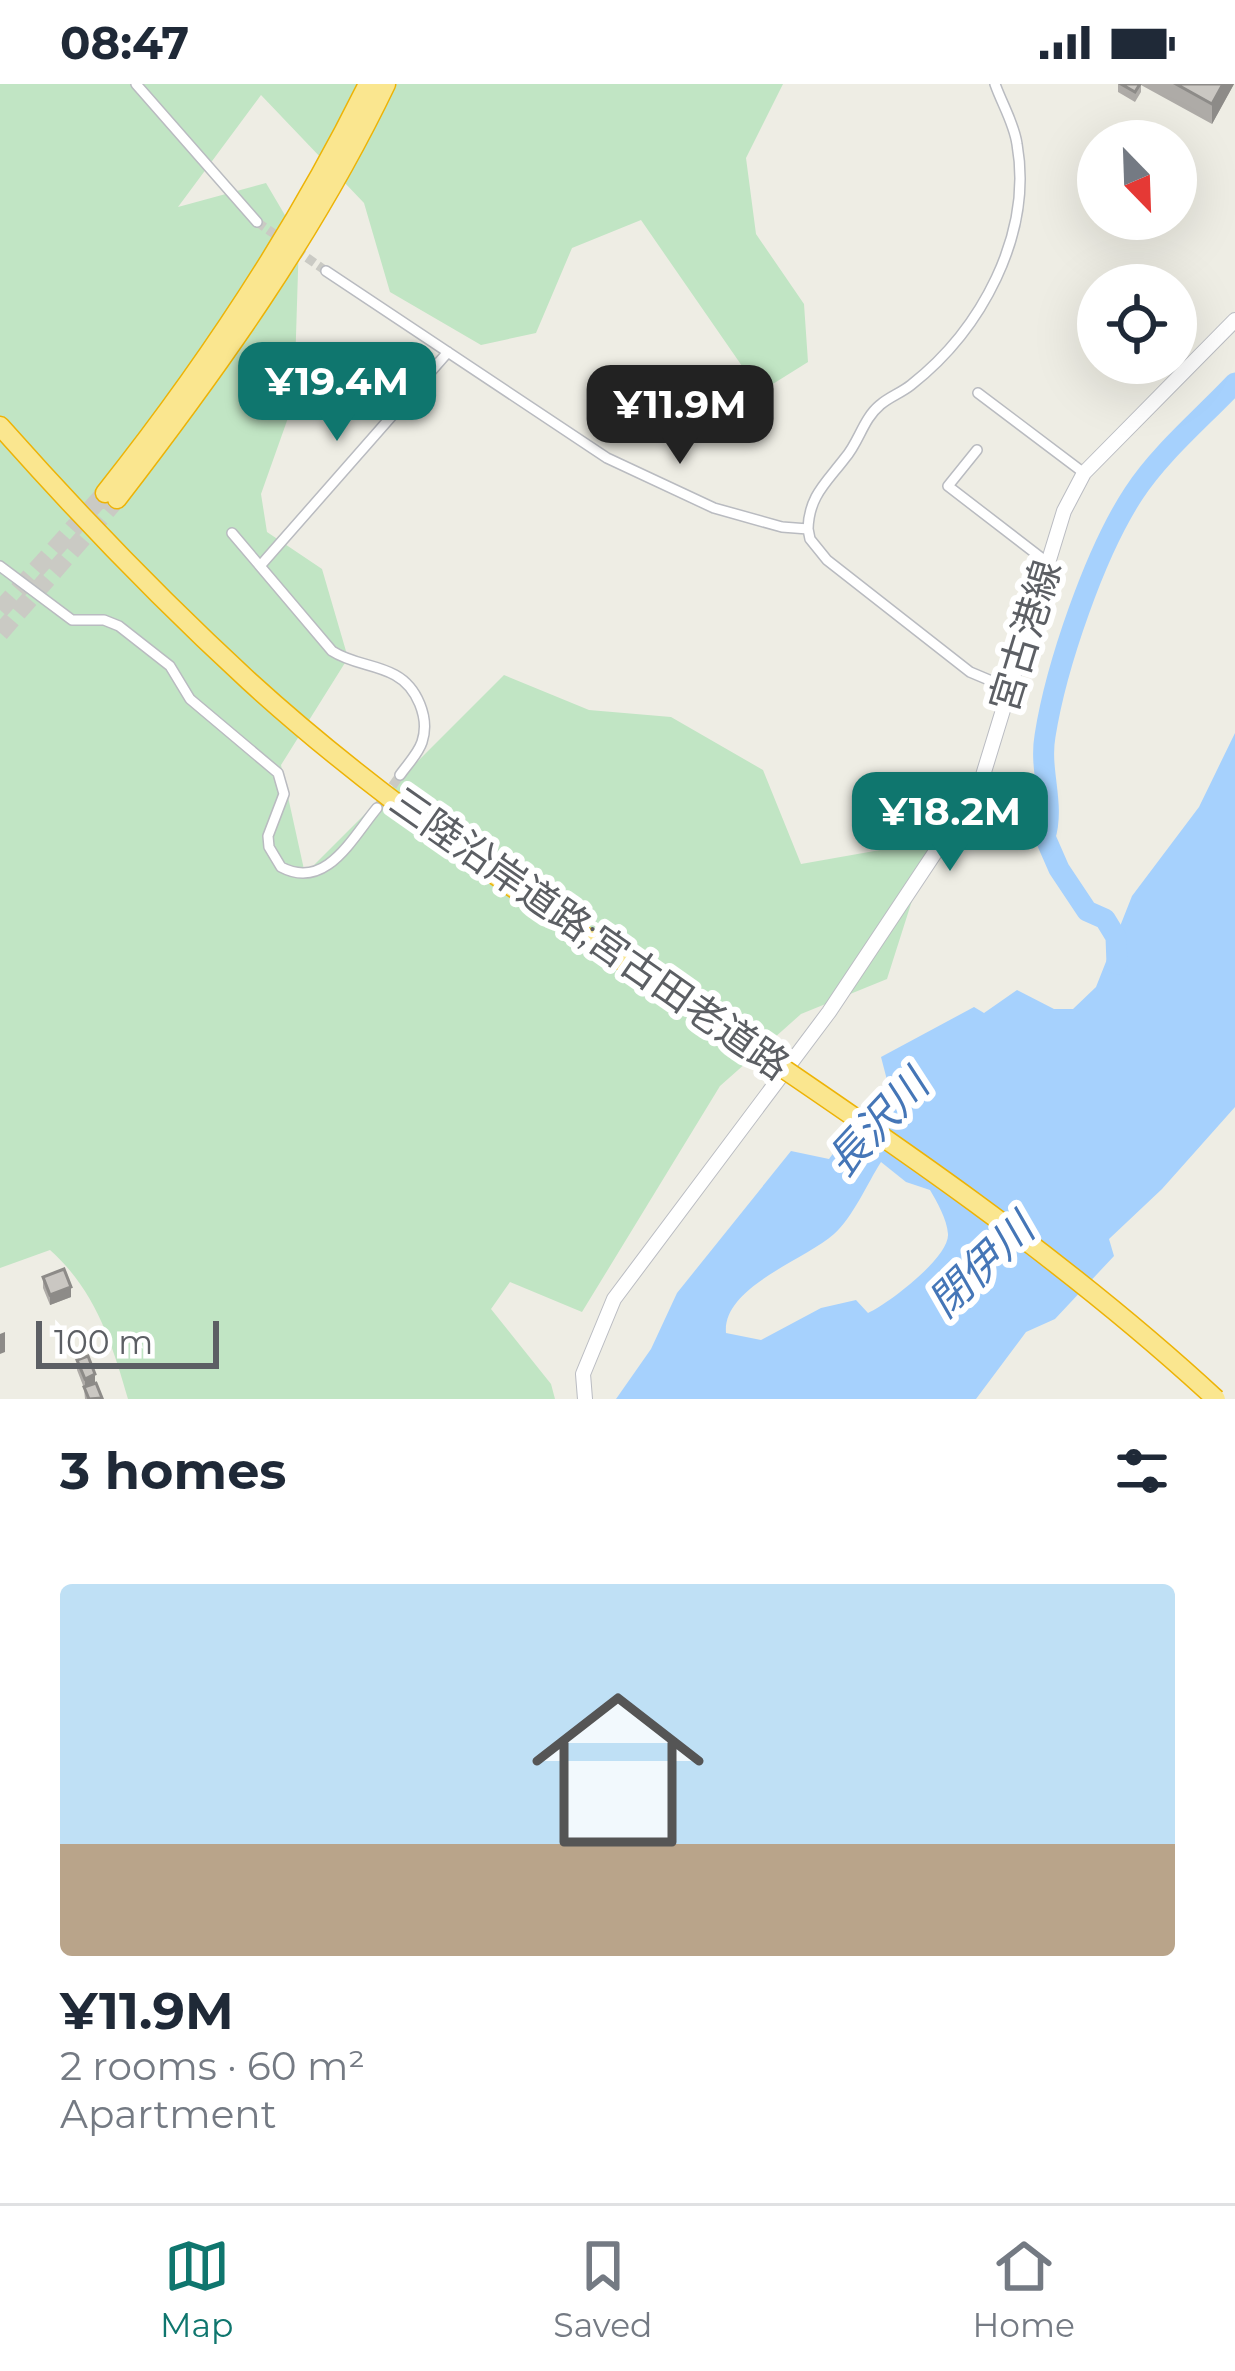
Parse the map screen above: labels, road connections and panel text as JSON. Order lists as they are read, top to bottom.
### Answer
{
  "streets": {
    "highway": ["三陸沿岸道路;宮古田老道路"],
    "main road": ["宮古港線"]
  },
  "water": ["長沢川", "閉伊川"],
  "scale_bar": "100 m",
  "north": "bottom right",
  "page": {
    "status": "08:47",
    "price": ["¥19.4M", "¥11.9M", "¥18.2M"],
    "scale": "100 m",
    "heading": "3 homes",
    "list": [
      {
        "name": "¥11.9M",
        "note": "2 rooms · 60 m² · Apartment"
      }
    ],
    "tabs": ["Map", "Saved", "Home"]
  }
}
